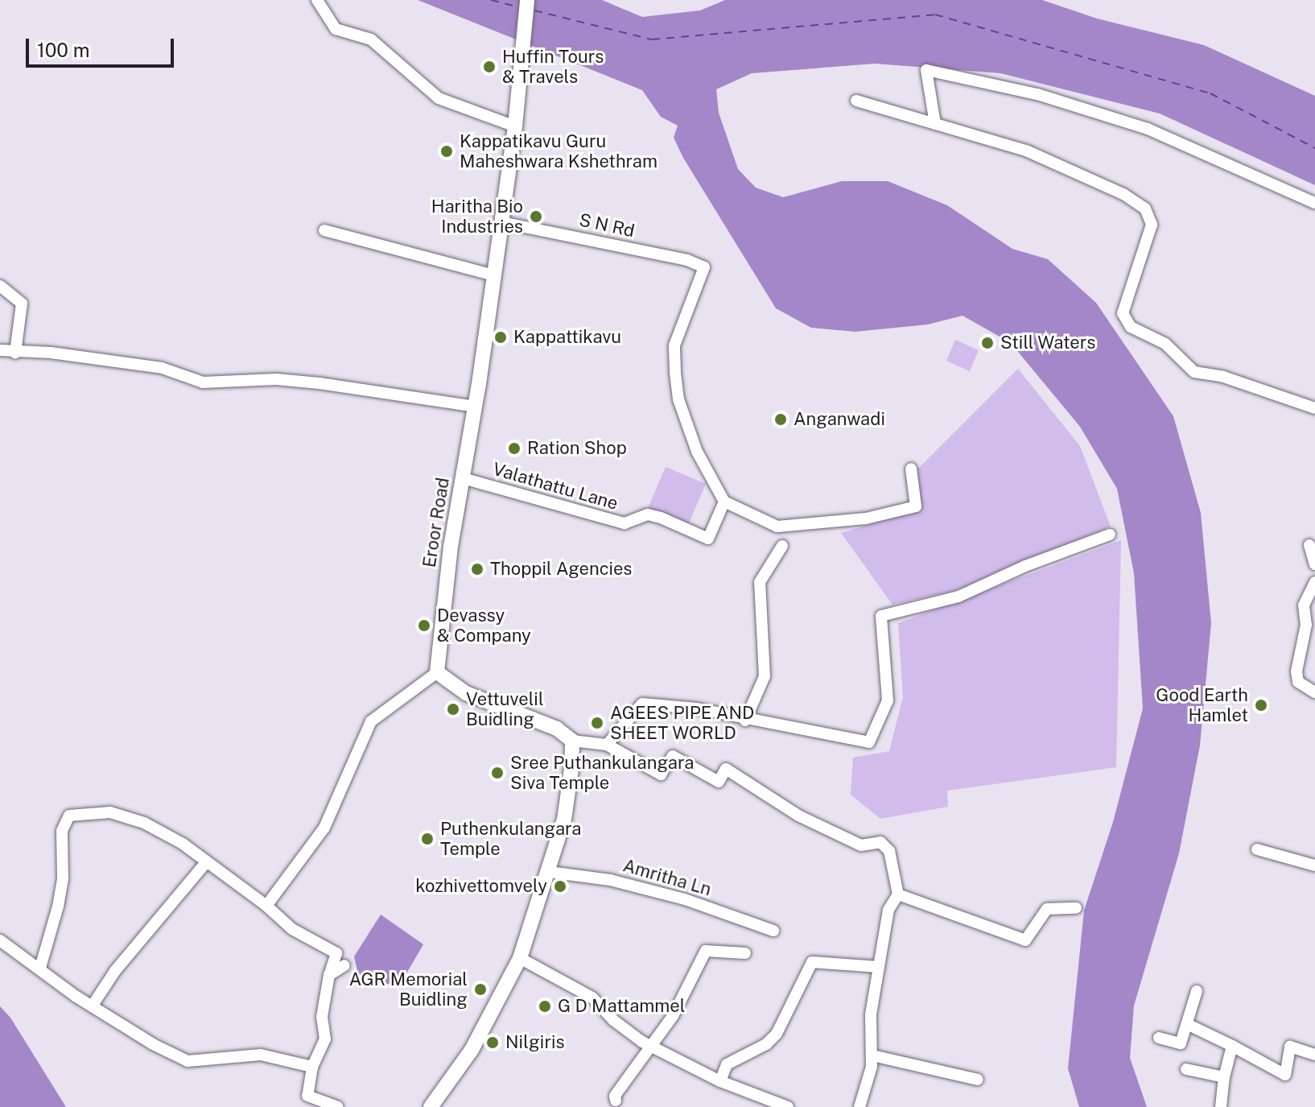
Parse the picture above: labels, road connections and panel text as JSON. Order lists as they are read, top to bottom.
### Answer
{
  "streets": {
    "main road": ["Eroor Road"],
    "street": ["S N Rd", "Valathattu Lane", "Amritha Ln"]
  },
  "crossings": [
    ["S N Rd", "Valathattu Lane"],
    ["S N Rd", "Eroor Road"],
    ["Valathattu Lane", "Eroor Road"]
  ],
  "places": [
    "Huffin Tours & Travels",
    "Kappatikavu Guru Maheshwara Kshethram",
    "Haritha Bio Industries",
    "Kappattikavu",
    "Still Waters",
    "Anganwadi",
    "Ration Shop",
    "Thoppil Agencies",
    "Devassy & Company",
    "Good Earth Hamlet",
    "Vettuvelil Buidling",
    "AGEES PIPE AND SHEET WORLD",
    "Sree Puthankulangara Siva Temple",
    "Puthenkulangara Temple",
    "kozhivettomvely",
    "AGR Memorial Buidling",
    "G D Mattammel",
    "Nilgiris"
  ],
  "scale_bar": "100 m"
}
